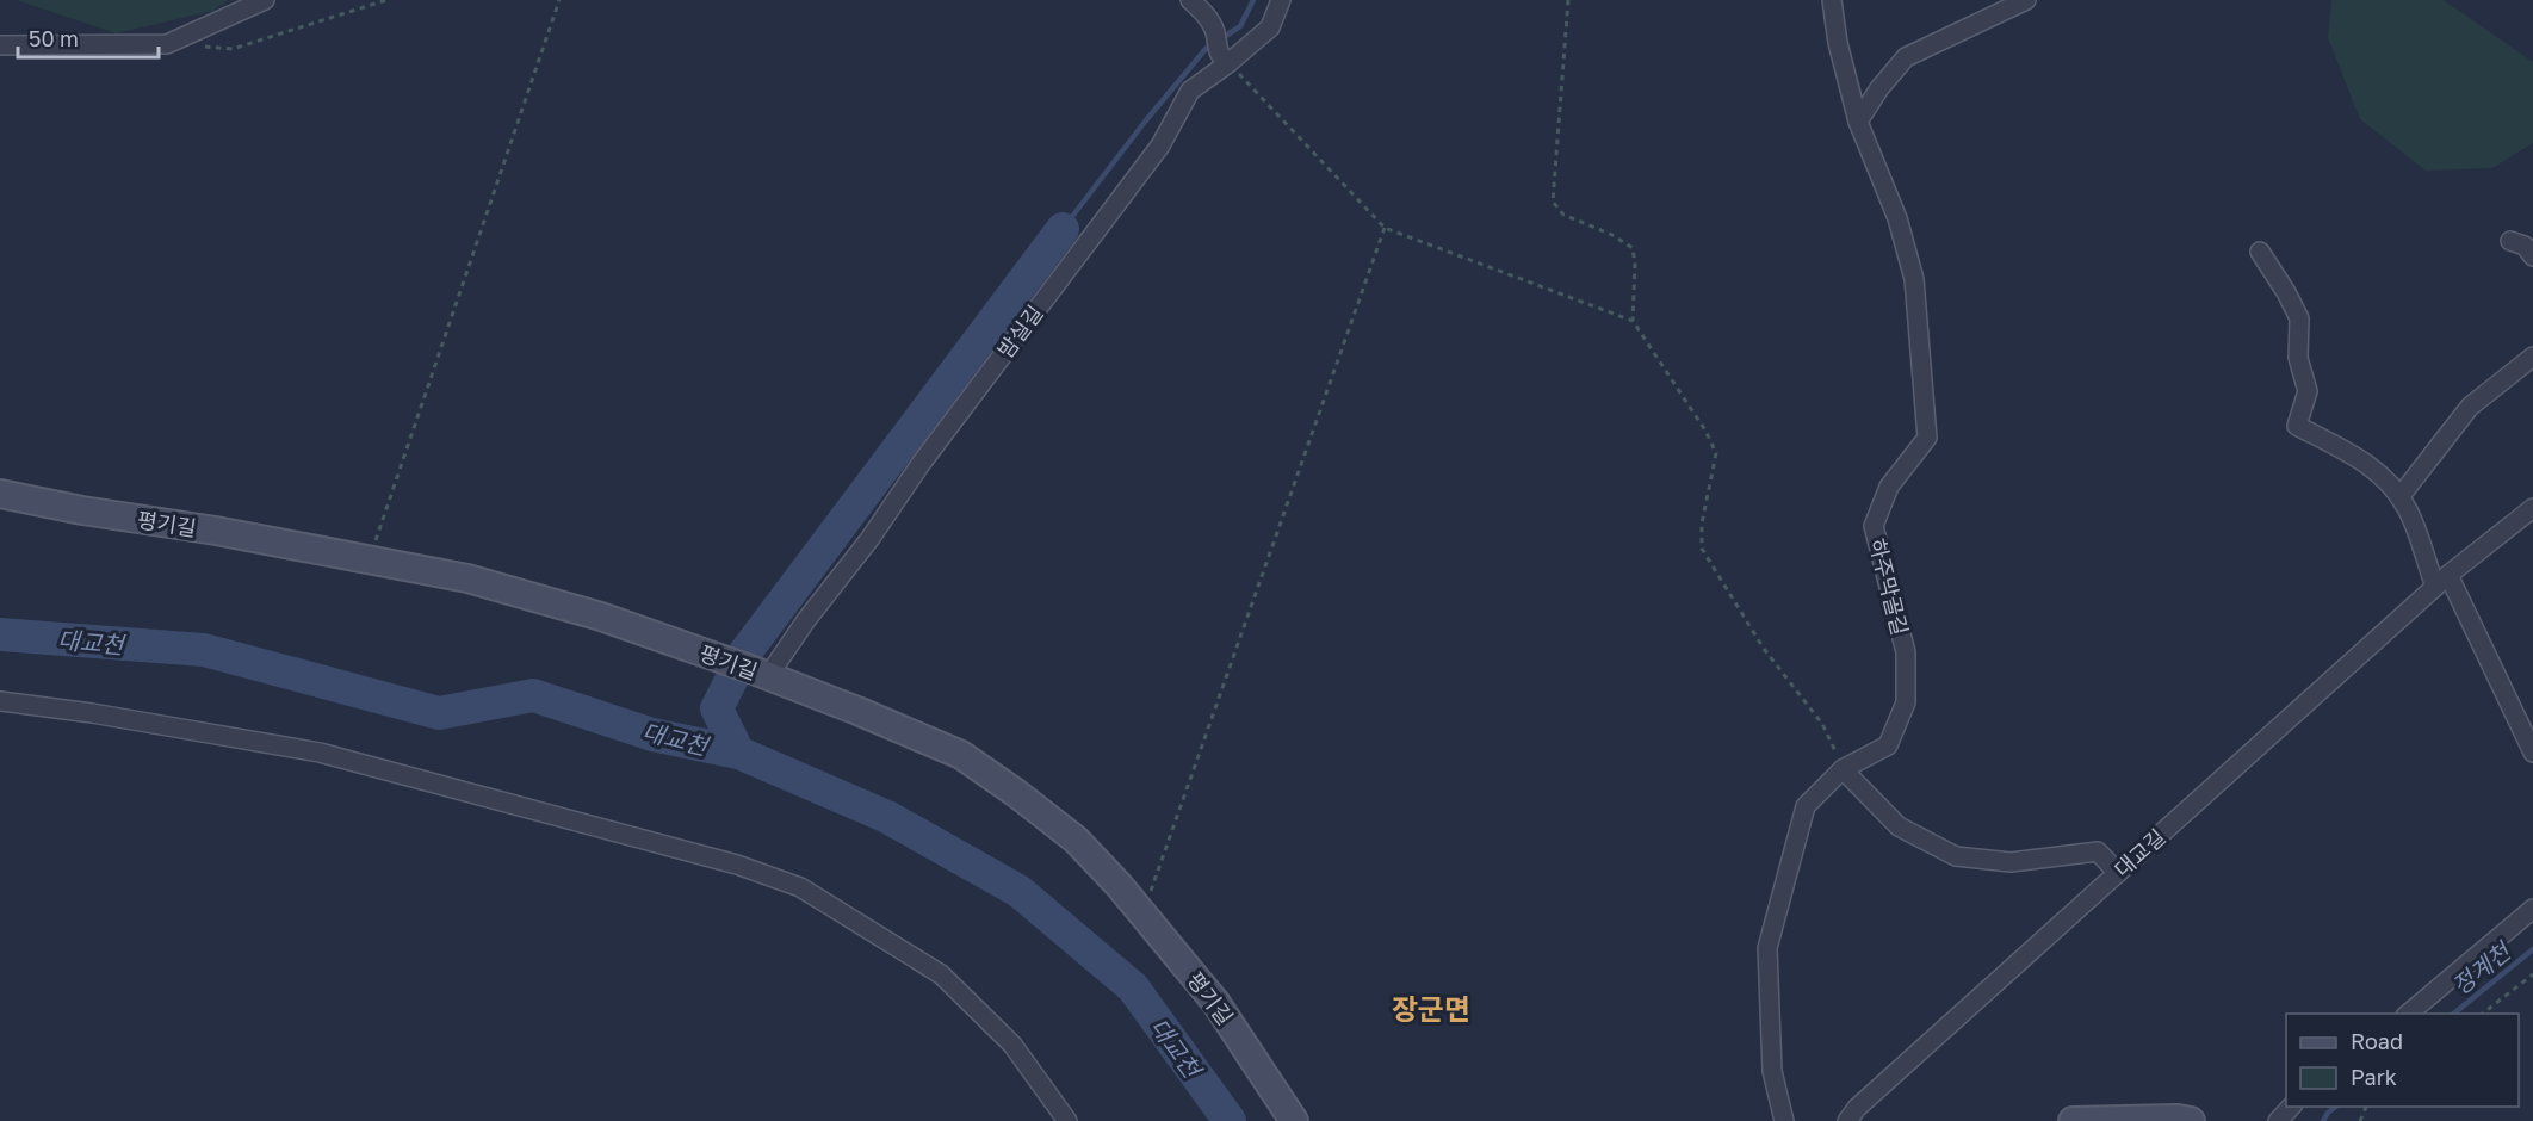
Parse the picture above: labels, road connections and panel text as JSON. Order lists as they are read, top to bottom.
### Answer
{
  "streets": {
    "main road": ["평기길"],
    "street": ["밤실길", "하주막골길", "대교길"]
  },
  "crossings": [
    ["밤실길", "평기길"]
  ],
  "districts": ["장군면"],
  "water": ["대교천", "정계천"],
  "legend": ["Road", "Park"],
  "scale_bar": "50 m"
}
